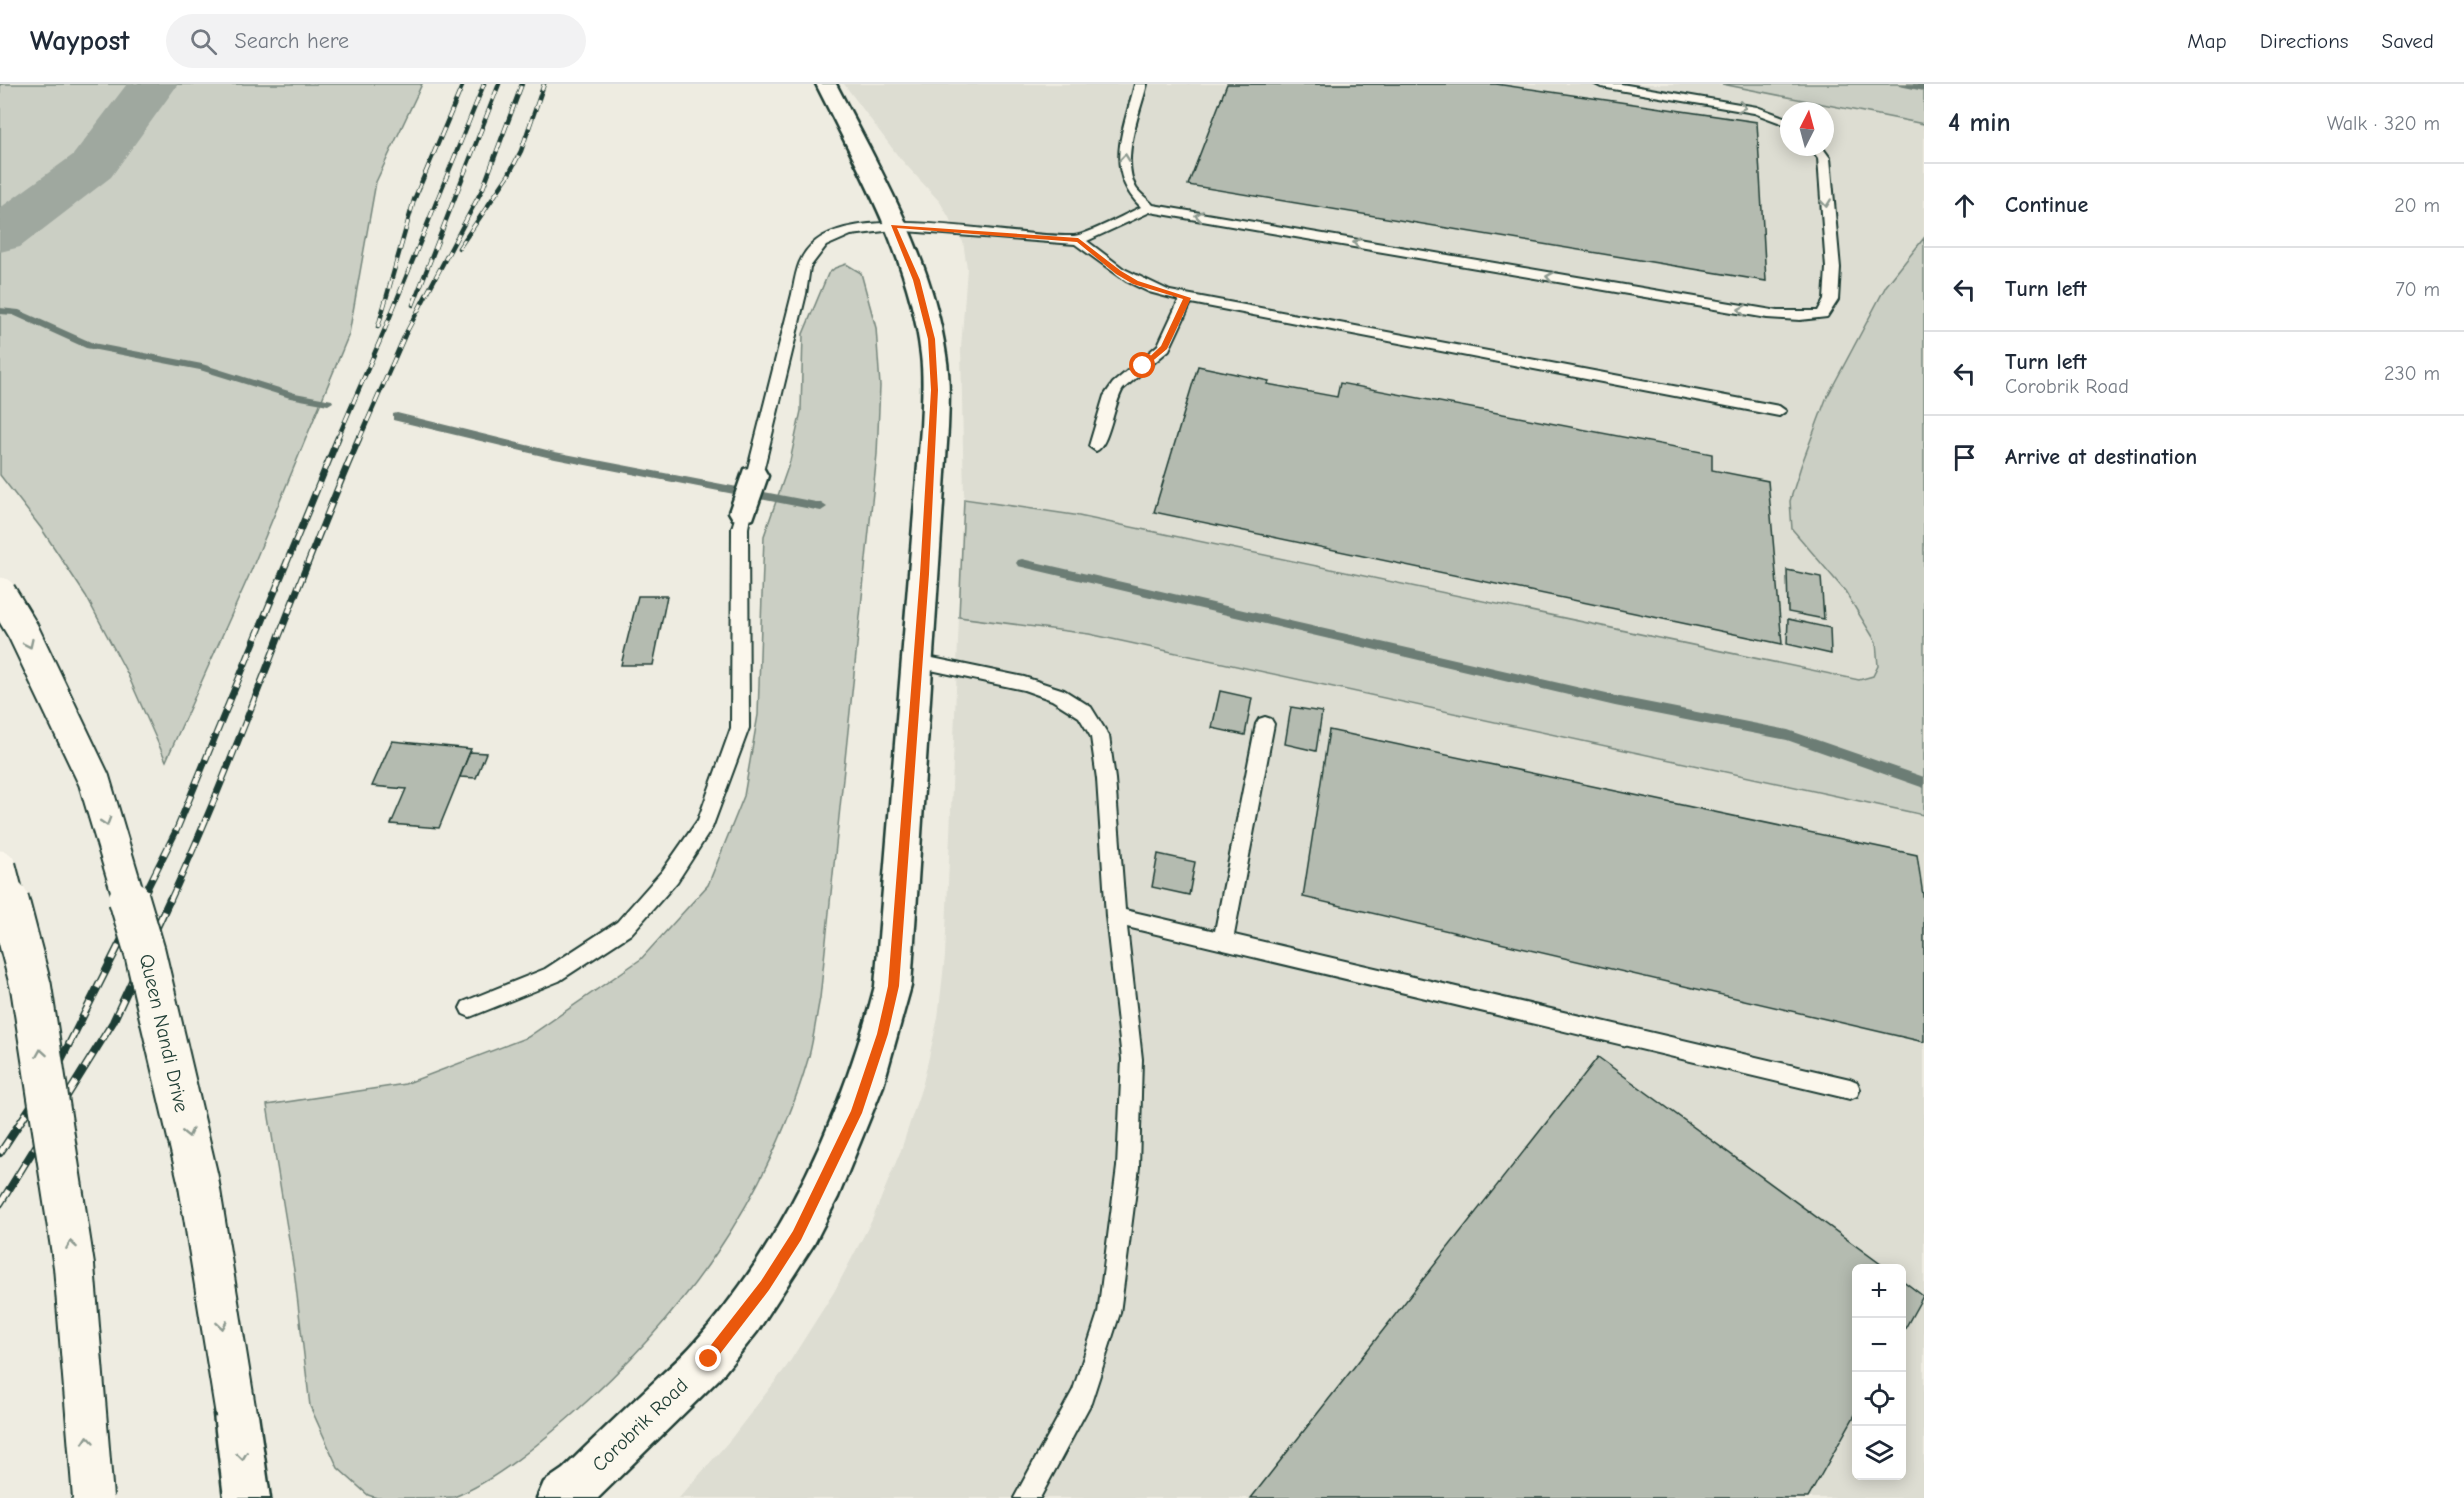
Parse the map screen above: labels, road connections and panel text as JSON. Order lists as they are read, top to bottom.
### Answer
{
  "streets": {
    "street": ["Queen Nandi Drive", "Corobrik Road"]
  },
  "north": "top",
  "page": {
    "header": "Waypost",
    "search": "Search here",
    "nav": ["Map", "Directions", "Saved"],
    "heading": ["4 min", "Walk · 320 m"],
    "list": [
      ["Continue", "20 m"],
      ["Turn left", "70 m"],
      ["Turn left", "Corobrik Road", "230 m"],
      "Arrive at destination"
    ],
    "map_buttons": ["+", "−"]
  }
}
